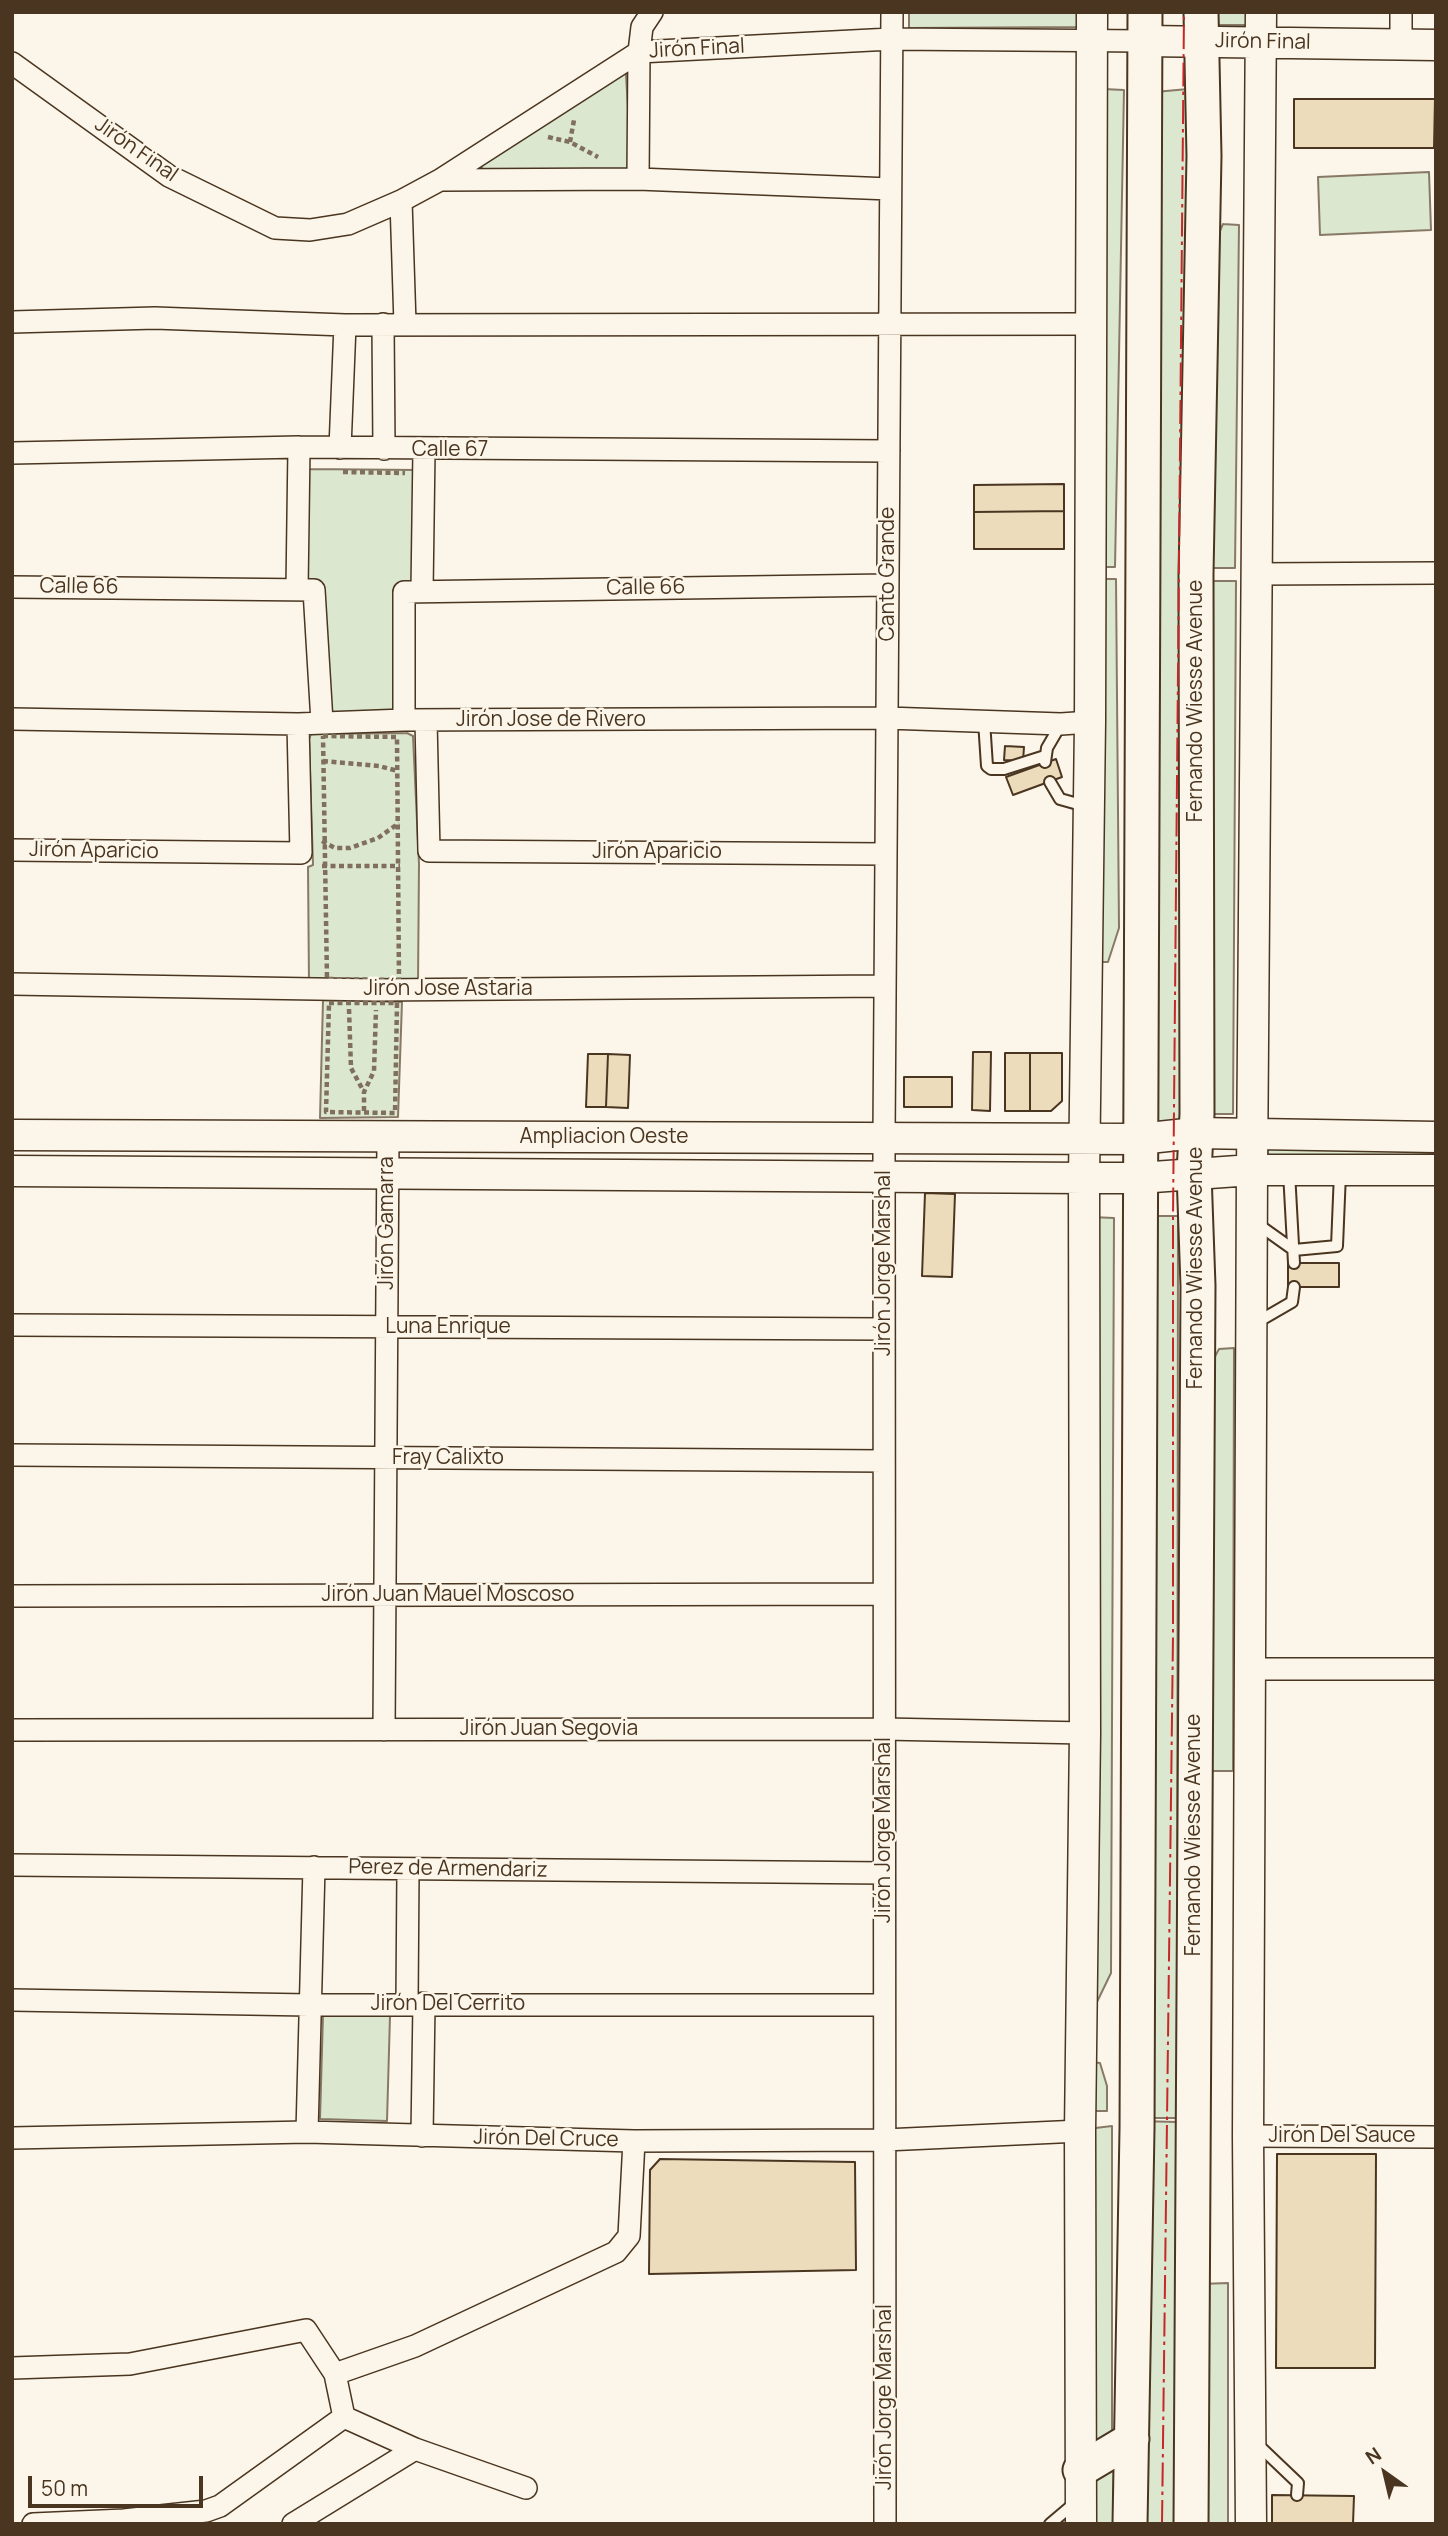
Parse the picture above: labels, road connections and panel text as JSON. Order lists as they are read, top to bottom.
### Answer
{
  "streets": {
    "main road": ["Jirón Final", "Fernando Wiesse Avenue", "Ampliacion Oeste"],
    "street": [
      "Calle 67",
      "Canto Grande",
      "Calle 66",
      "Jirón Jose de Rivero",
      "Jirón Aparicio",
      "Jirón Jose Astaria",
      "Jirón Gamarra",
      "Jirón Jorge Marshal",
      "Luna Enrique",
      "Fray Calixto",
      "Jirón Juan Mauel Moscoso",
      "Jirón Juan Segovia",
      "Perez de Armendariz",
      "Jirón Del Cerrito",
      "Jirón Del Sauce",
      "Jirón Del Cruce"
    ]
  },
  "crossings": [
    ["Jirón Final", "Canto Grande"],
    ["Jirón Final", "Fernando Wiesse Avenue"],
    ["Calle 67", "Canto Grande"],
    ["Canto Grande", "Calle 66"],
    ["Canto Grande", "Jirón Jose de Rivero"],
    ["Canto Grande", "Jirón Aparicio"],
    ["Canto Grande", "Jirón Jose Astaria"],
    ["Canto Grande", "Ampliacion Oeste"],
    ["Canto Grande", "Jirón Jorge Marshal"],
    ["Fernando Wiesse Avenue", "Ampliacion Oeste"],
    ["Jirón Jose de Rivero", "Jirón Aparicio"],
    ["Ampliacion Oeste", "Jirón Gamarra"],
    ["Ampliacion Oeste", "Jirón Jorge Marshal"],
    ["Jirón Gamarra", "Luna Enrique"],
    ["Jirón Gamarra", "Fray Calixto"],
    ["Jirón Gamarra", "Jirón Juan Mauel Moscoso"],
    ["Jirón Gamarra", "Jirón Juan Segovia"],
    ["Jirón Jorge Marshal", "Luna Enrique"],
    ["Jirón Jorge Marshal", "Fray Calixto"],
    ["Jirón Jorge Marshal", "Jirón Juan Mauel Moscoso"],
    ["Jirón Jorge Marshal", "Jirón Juan Segovia"],
    ["Jirón Jorge Marshal", "Perez de Armendariz"],
    ["Jirón Jorge Marshal", "Jirón Del Cerrito"],
    ["Jirón Jorge Marshal", "Jirón Del Cruce"]
  ],
  "scale_bar": "50 m",
  "north": "top left"
}
